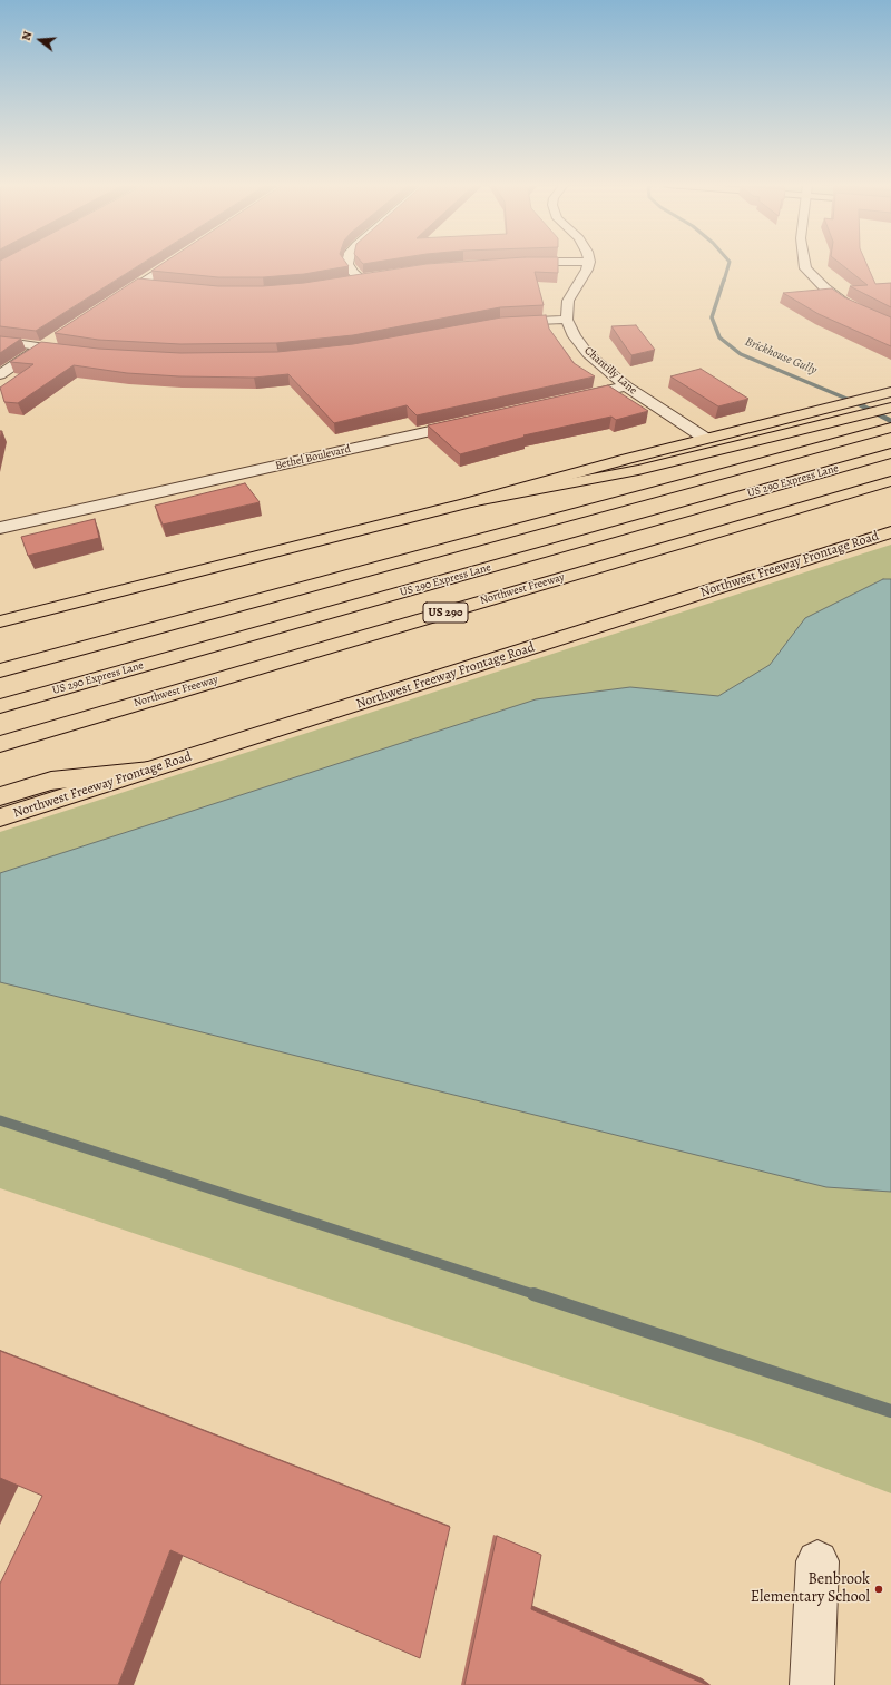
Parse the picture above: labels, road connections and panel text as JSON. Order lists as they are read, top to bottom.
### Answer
{
  "streets": {
    "main road": [
      "US 290 Express Lane",
      "Northwest Freeway Frontage Road",
      "Northwest Freeway",
      "US 290"
    ],
    "street": ["Chantilly Lane", "Bethel Boulevard"]
  },
  "water": ["Brickhouse Gully"],
  "places": ["Benbrook Elementary School"],
  "north": "left"
}
